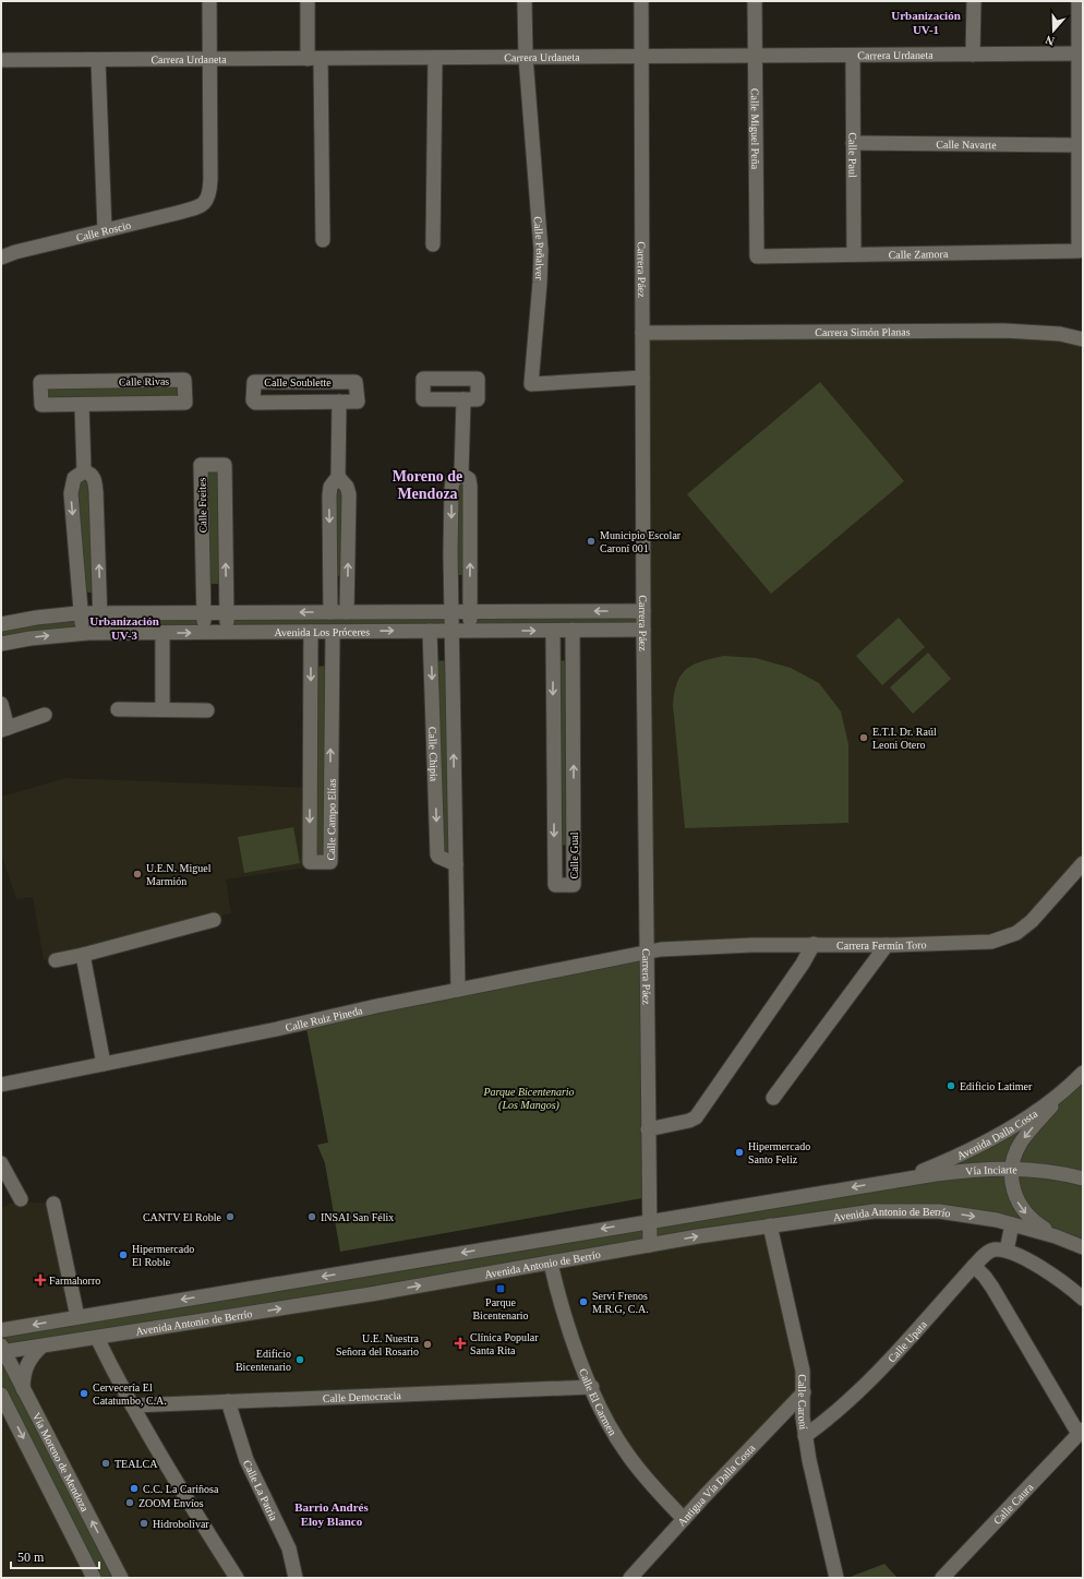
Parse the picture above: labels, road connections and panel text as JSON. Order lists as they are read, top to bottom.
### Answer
{
  "streets": {
    "street": [
      "Carrera Urdaneta",
      "Calle Miguel Peña",
      "Calle Navarte",
      "Calle Paul",
      "Calle Roscio",
      "Calle Peñalver",
      "Calle Zamora",
      "Carrera Páez",
      "Carrera Simón Planas",
      "Calle Rivas",
      "Calle Soublette",
      "Calle Freites",
      "Avenida Los Próceres",
      "Calle Chipia",
      "Calle Campo Elías",
      "Calle Gual",
      "Carrera Fermín Toro",
      "Calle Ruiz Pineda",
      "Avenida Dalla Costa",
      "Vía Inciarte",
      "Avenida Antonio de Berrío",
      "Calle Upata",
      "Calle Democracia",
      "Calle El Carmen",
      "Calle Caroní",
      "Vía Moreno de Mendoza",
      "Antigua Vía Dalla Costa",
      "Calle La Patria",
      "Calle Caura"
    ]
  },
  "crossings": [
    ["Carrera Urdaneta", "Calle Miguel Peña"],
    ["Carrera Urdaneta", "Calle Paul"],
    ["Carrera Urdaneta", "Calle Roscio"],
    ["Carrera Urdaneta", "Calle Peñalver"],
    ["Carrera Urdaneta", "Carrera Páez"],
    ["Calle Miguel Peña", "Calle Zamora"],
    ["Calle Navarte", "Calle Paul"],
    ["Calle Navarte", "Calle Zamora"],
    ["Calle Paul", "Calle Zamora"],
    ["Calle Peñalver", "Carrera Páez"],
    ["Carrera Páez", "Carrera Simón Planas"],
    ["Carrera Páez", "Avenida Los Próceres"],
    ["Carrera Páez", "Carrera Fermín Toro"],
    ["Carrera Páez", "Calle Ruiz Pineda"],
    ["Carrera Páez", "Avenida Antonio de Berrío"],
    ["Calle Soublette", "Avenida Los Próceres"],
    ["Calle Freites", "Avenida Los Próceres"],
    ["Avenida Los Próceres", "Calle Chipia"],
    ["Avenida Los Próceres", "Calle Campo Elías"],
    ["Avenida Los Próceres", "Calle Gual"],
    ["Calle Chipia", "Calle Ruiz Pineda"],
    ["Carrera Fermín Toro", "Calle Ruiz Pineda"],
    ["Avenida Dalla Costa", "Vía Inciarte"],
    ["Avenida Antonio de Berrío", "Calle El Carmen"],
    ["Avenida Antonio de Berrío", "Calle Caroní"],
    ["Avenida Antonio de Berrío", "Vía Moreno de Mendoza"],
    ["Calle Upata", "Calle Caroní"],
    ["Calle Democracia", "Calle El Carmen"],
    ["Calle Democracia", "Calle La Patria"],
    ["Calle El Carmen", "Antigua Vía Dalla Costa"],
    ["Calle Caroní", "Antigua Vía Dalla Costa"]
  ],
  "districts": [
    "Urbanización UV-1",
    "Moreno de Mendoza",
    "Urbanización UV-3",
    "Barrio Andrés Eloy Blanco"
  ],
  "parks": ["Parque Bicentenario (Los Mangos)"],
  "places": {
    "other": [
      "Municipio Escolar Caroní 001",
      "E.T.I. Dr. Raúl Leoni Otero",
      "U.E.N. Miguel Marmión",
      "Edificio Latimer",
      "Hipermercado Santo Feliz",
      "CANTV El Roble",
      "INSAI San Félix",
      "Hipermercado El Roble",
      "Serví Frenos M.R.G, C.A.",
      "U.E. Nuestra Señora del Rosario",
      "Edificio Bicentenario",
      "Cervecería El Catatumbo, C.A.",
      "TEALCA",
      "C.C. La Cariñosa",
      "ZOOM Envíos",
      "Hidrobolívar"
    ],
    "health": ["Farmahorro", "Clínica Popular Santa Rita"],
    "transit": ["Parque Bicentenario"]
  },
  "scale_bar": "50 m",
  "north": "bottom"
}
